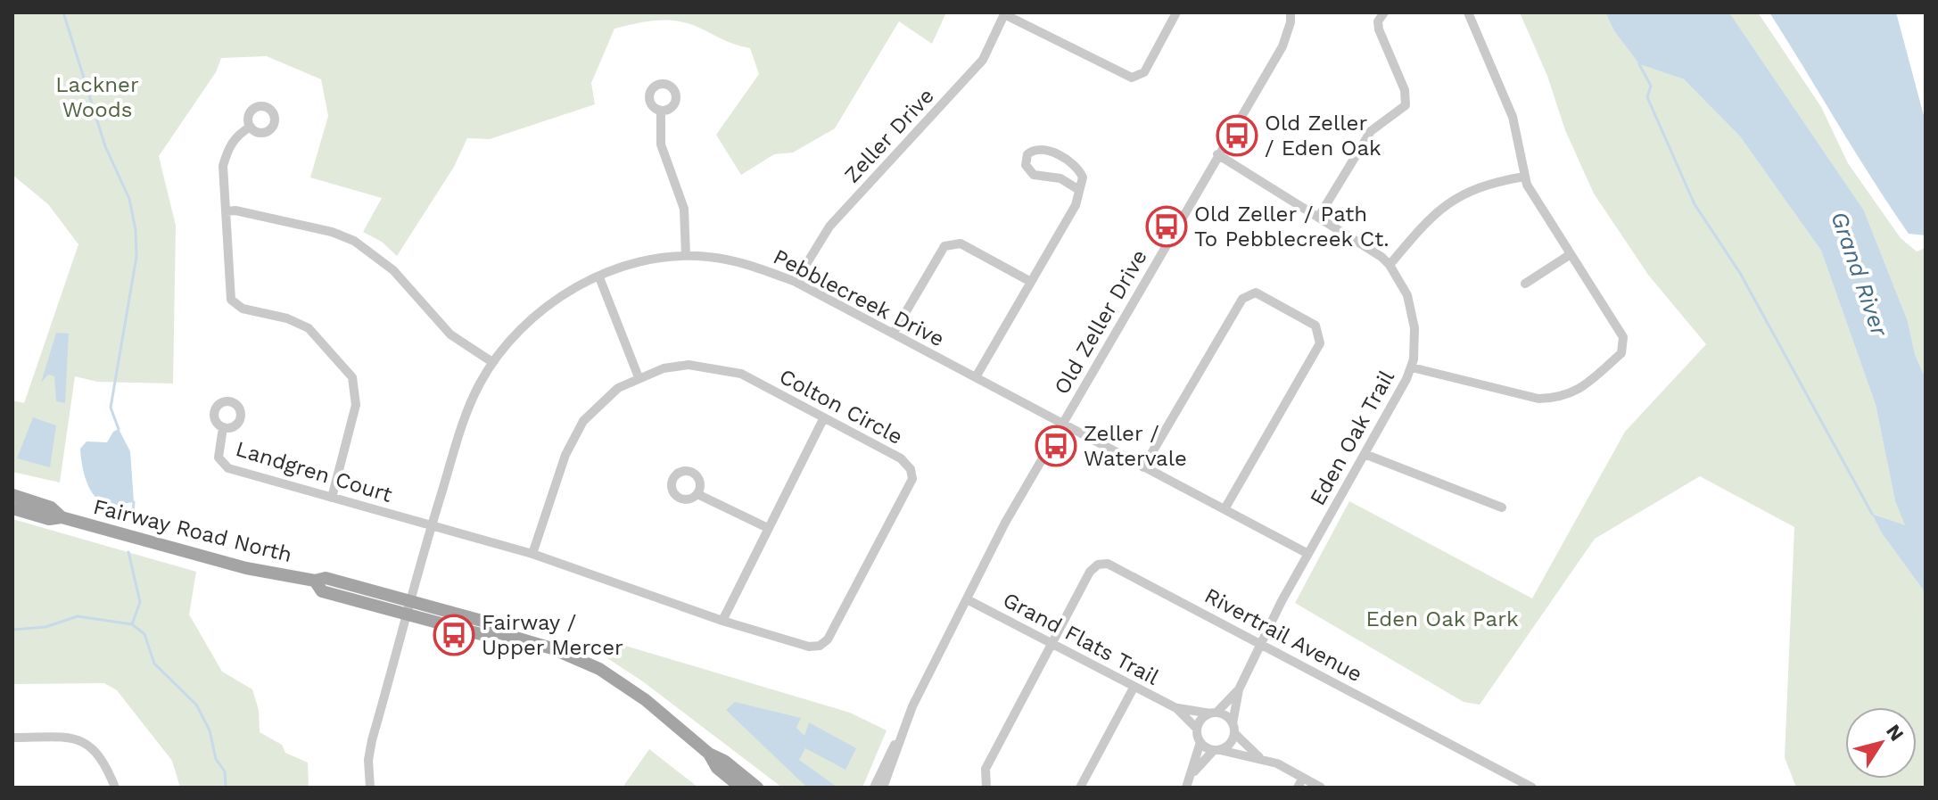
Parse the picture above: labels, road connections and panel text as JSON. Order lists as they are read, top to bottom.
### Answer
{
  "streets": {
    "main road": ["Fairway Road North"],
    "street": [
      "Zeller Drive",
      "Pebblecreek Drive",
      "Old Zeller Drive",
      "Colton Circle",
      "Eden Oak Trail",
      "Landgren Court",
      "Rivertrail Avenue",
      "Grand Flats Trail"
    ]
  },
  "crossings": [
    ["Zeller Drive", "Pebblecreek Drive"],
    ["Pebblecreek Drive", "Old Zeller Drive"],
    ["Pebblecreek Drive", "Colton Circle"],
    ["Pebblecreek Drive", "Eden Oak Trail"],
    ["Pebblecreek Drive", "Landgren Court"],
    ["Pebblecreek Drive", "Fairway Road North"],
    ["Old Zeller Drive", "Eden Oak Trail"],
    ["Old Zeller Drive", "Grand Flats Trail"],
    ["Colton Circle", "Landgren Court"],
    ["Eden Oak Trail", "Rivertrail Avenue"],
    ["Eden Oak Trail", "Grand Flats Trail"],
    ["Rivertrail Avenue", "Grand Flats Trail"]
  ],
  "water": ["Grand River"],
  "parks": ["Lackner Woods", "Eden Oak Park"],
  "places": {
    "bus stop": [
      "Old Zeller / Eden Oak",
      "Old Zeller / Path To Pebblecreek Ct.",
      "Zeller / Watervale",
      "Fairway / Upper Mercer"
    ]
  },
  "north": "top right"
}
